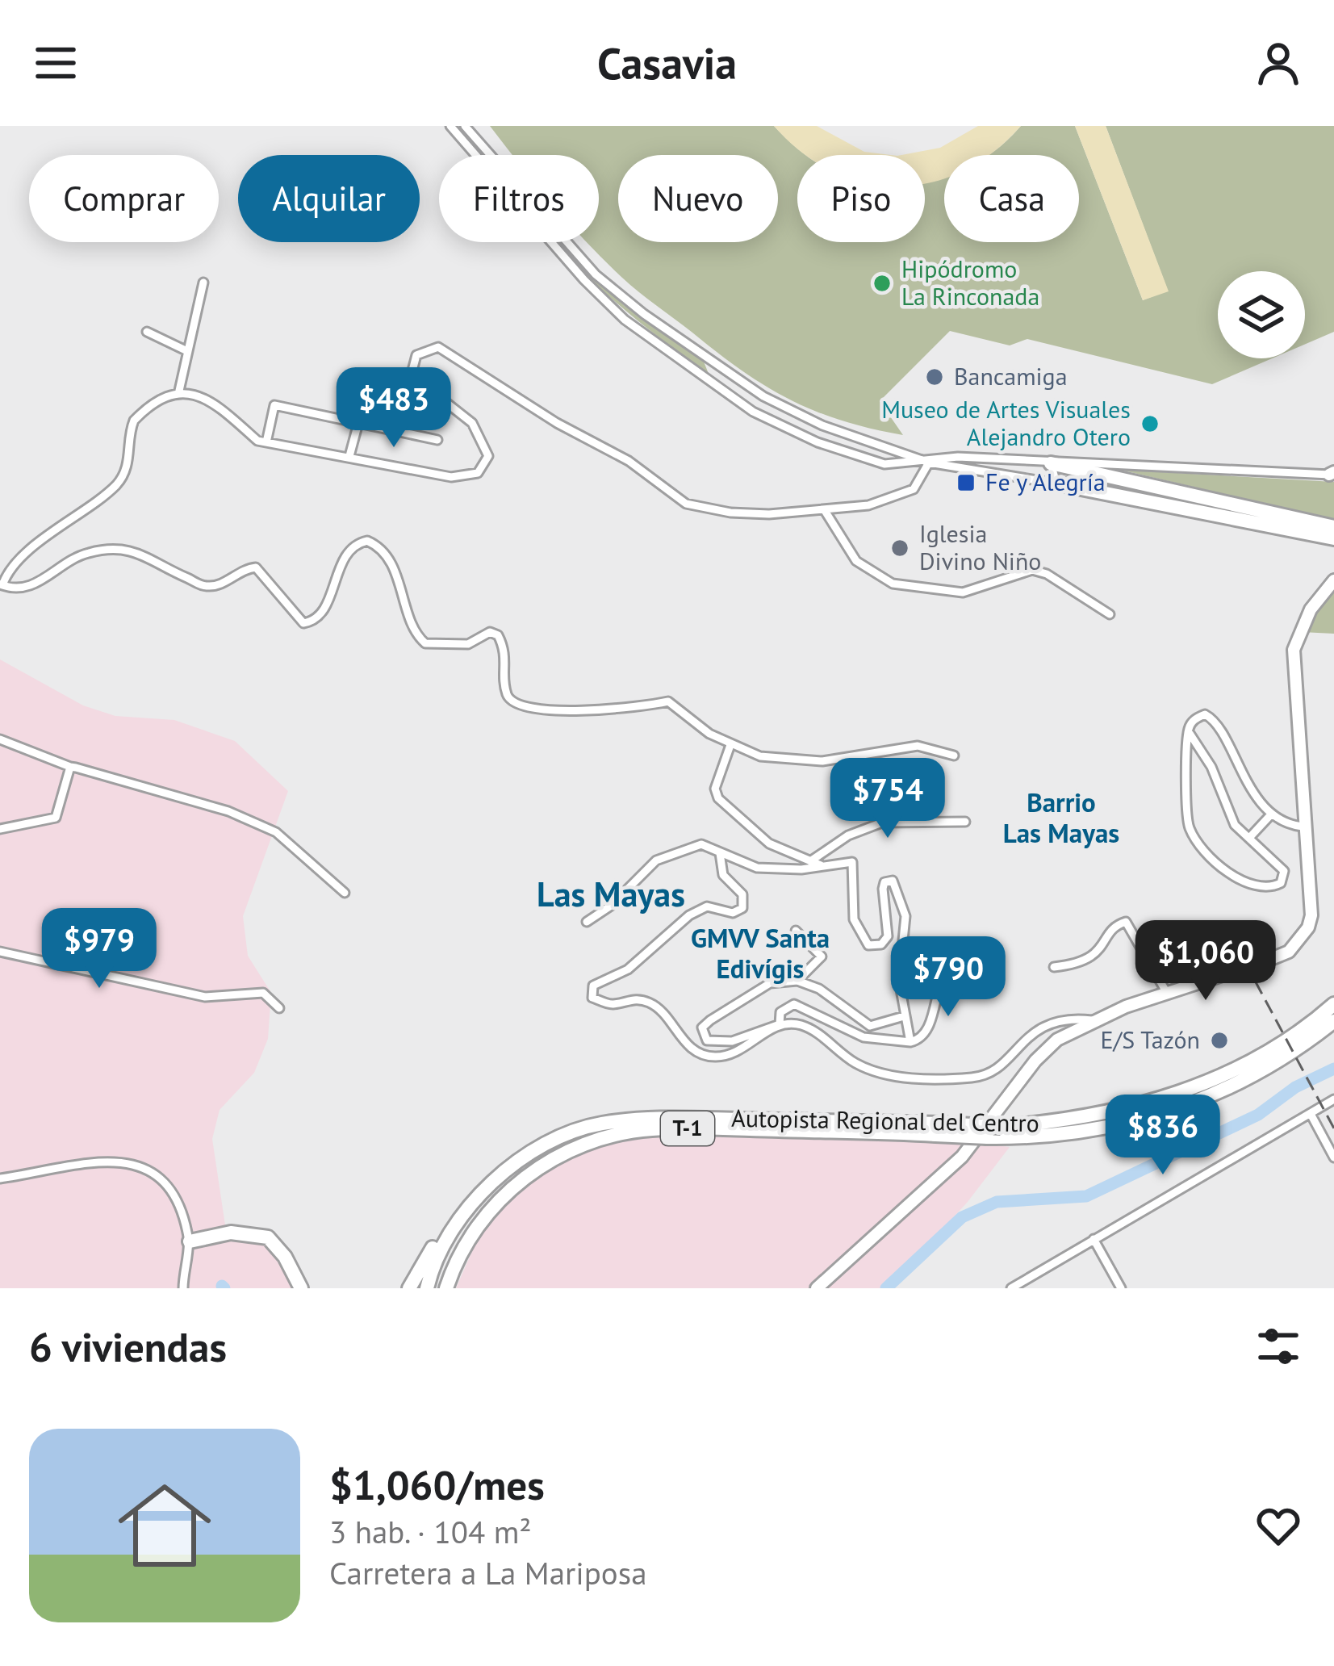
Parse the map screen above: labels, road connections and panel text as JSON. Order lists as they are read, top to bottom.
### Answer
{
  "streets": {
    "highway": ["Autopista Regional del Centro", "T-1"]
  },
  "districts": ["Barrio Las Mayas", "Las Mayas", "GMVV Santa Edivígis"],
  "places": {
    "other": [
      "Hipódromo La Rinconada",
      "Bancamiga",
      "Museo de Artes Visuales Alejandro Otero",
      "Iglesia Divino Niño",
      "E/S Tazón"
    ],
    "transit": ["Fe y Alegría"]
  },
  "page": {
    "header": "Casavia",
    "chip": [
      "Comprar",
      "Alquilar",
      "Filtros",
      "Nuevo",
      "Piso",
      "Casa"
    ],
    "price": [
      "$483",
      "$754",
      "$979",
      "$1,060",
      "$790",
      "$836"
    ],
    "heading": "6 viviendas",
    "list": [
      {
        "name": "$1,060/mes",
        "note": "3 hab. · 104 m² · Carretera a La Mariposa"
      }
    ]
  }
}
